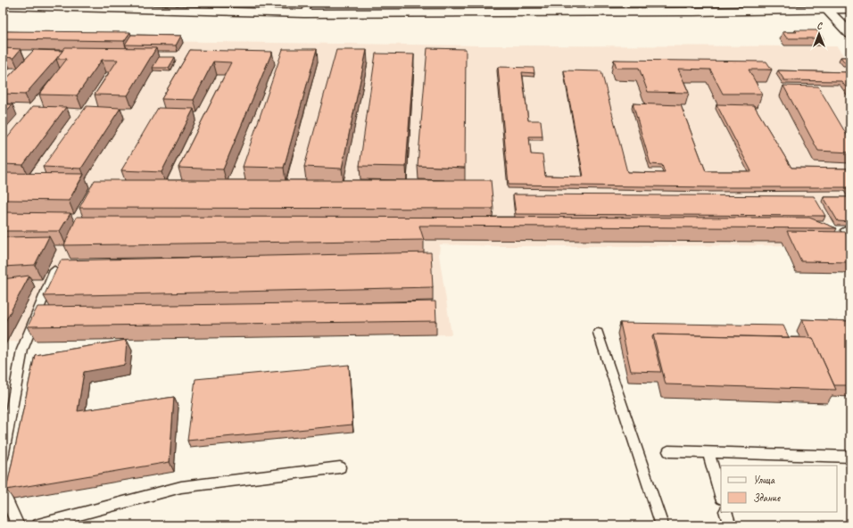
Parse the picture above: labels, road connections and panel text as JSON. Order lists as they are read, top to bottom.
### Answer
{
  "legend": ["Улица", "Здание"],
  "north": "top"
}
